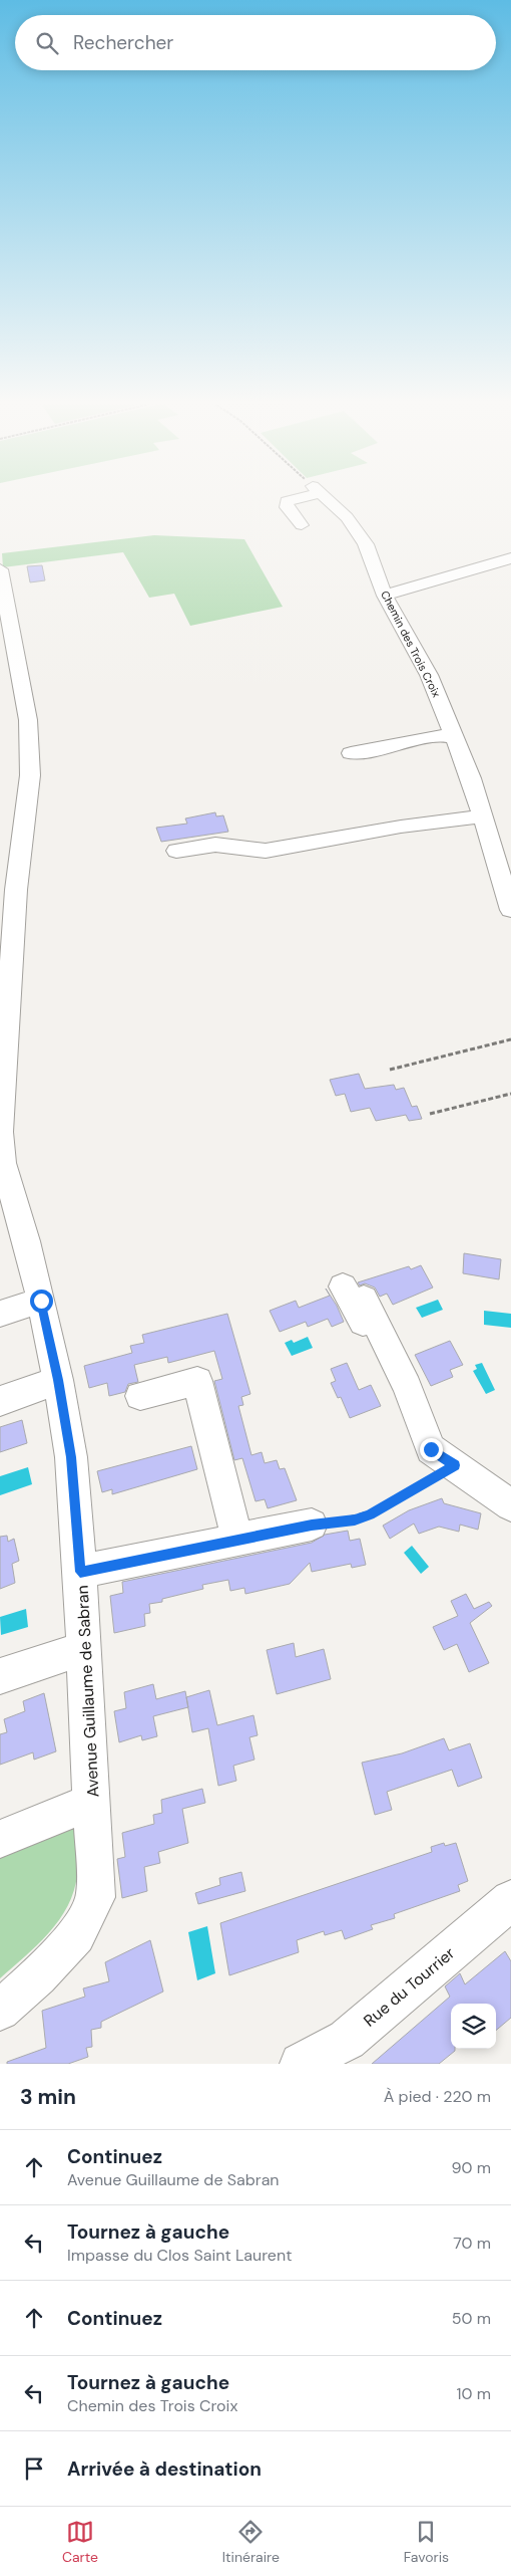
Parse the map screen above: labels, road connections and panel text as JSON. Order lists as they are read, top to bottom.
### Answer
{
  "streets": {
    "street": ["Chemin des Trois Croix", "Avenue Guillaume de Sabran", "Rue du Tourrier"]
  },
  "page": {
    "search": "Rechercher",
    "heading": ["3 min", "À pied · 220 m"],
    "list": [
      ["Continuez", "Avenue Guillaume de Sabran", "90 m"],
      ["Tournez à gauche", "Impasse du Clos Saint Laurent", "70 m"],
      ["Continuez", "50 m"],
      ["Tournez à gauche", "Chemin des Trois Croix", "10 m"],
      "Arrivée à destination"
    ],
    "nav": ["Carte", "Itinéraire", "Favoris"]
  }
}
